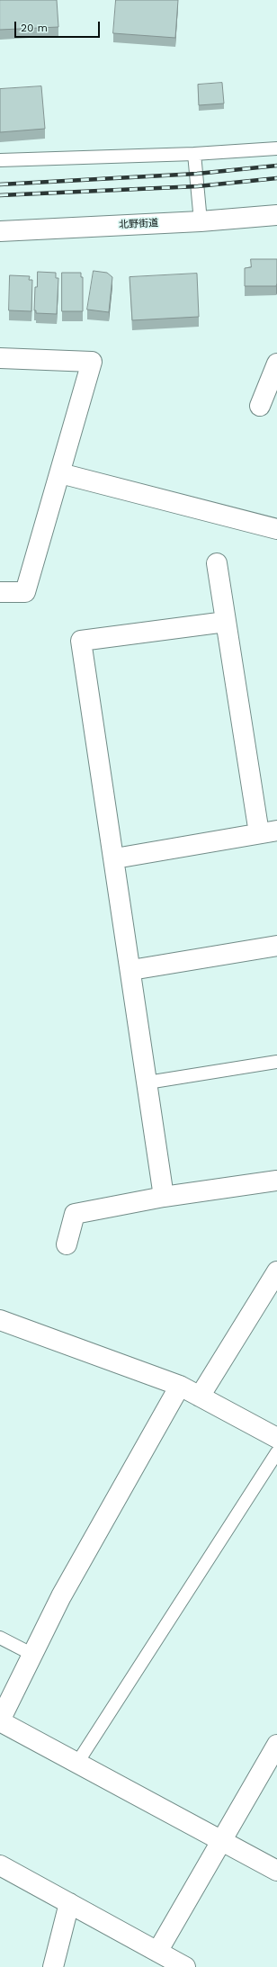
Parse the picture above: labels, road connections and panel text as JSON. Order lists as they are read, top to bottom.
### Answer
{
  "streets": {
    "street": ["北野街道"]
  },
  "scale_bar": "20 m"
}
